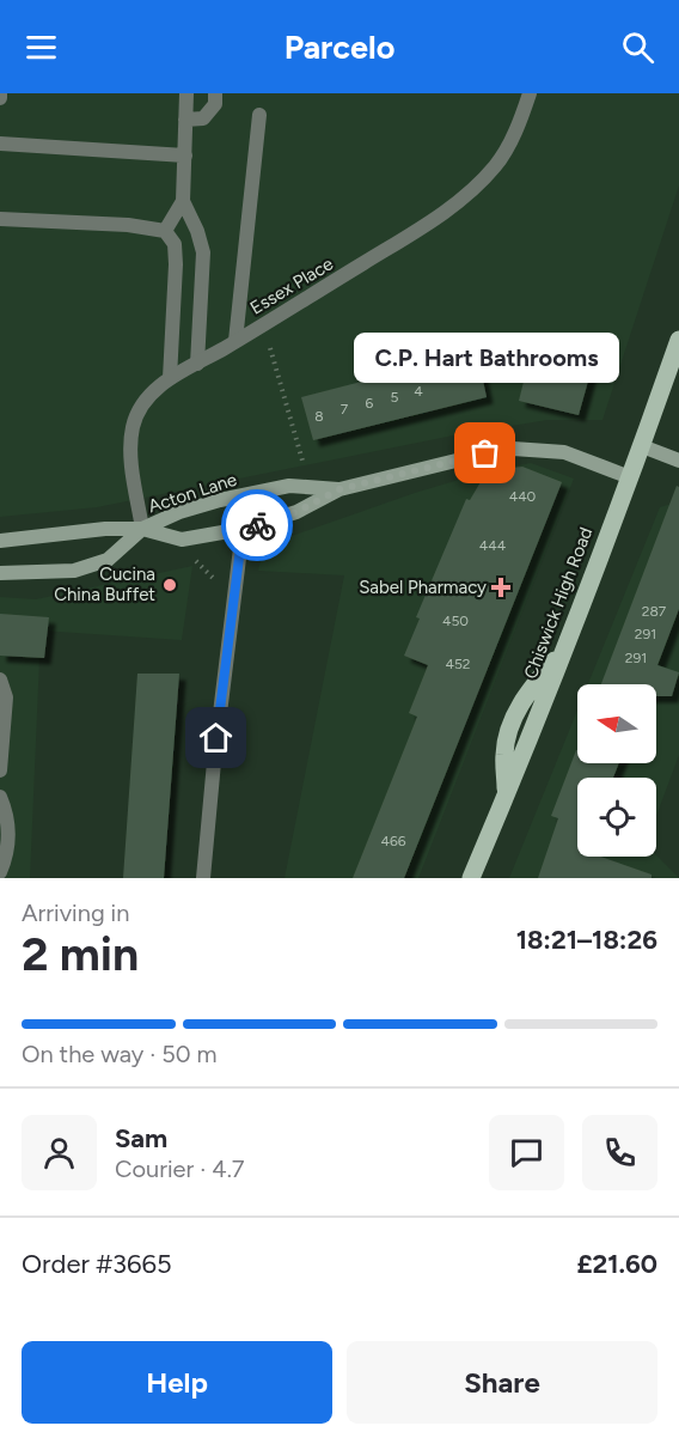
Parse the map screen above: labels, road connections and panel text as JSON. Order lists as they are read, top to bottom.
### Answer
{
  "streets": {
    "main road": ["Acton Lane", "Chiswick High Road"],
    "street": ["Essex Place"]
  },
  "crossings": [
    ["Essex Place", "Acton Lane"],
    ["Acton Lane", "Chiswick High Road"]
  ],
  "places": {
    "other": ["C.P. Hart Bathrooms", "Cucina China Buffet"],
    "health": ["Sabel Pharmacy"]
  },
  "house_numbers": [
    "4",
    "5",
    "6",
    "7",
    "8",
    "440",
    "444",
    "287",
    "450",
    "291",
    "291",
    "452",
    "466"
  ],
  "north": "left",
  "page": {
    "header": "Parcelo",
    "bubble": "C.P. Hart Bathrooms",
    "heading": ["2 min", "Arriving in", "18:21–18:26"],
    "panel": [
      "Sam",
      "Courier · 4.7",
      "Order #3665",
      "£21.60"
    ],
    "bar": "On the way · 50 m",
    "buttons": ["Help", "Share"]
  }
}
